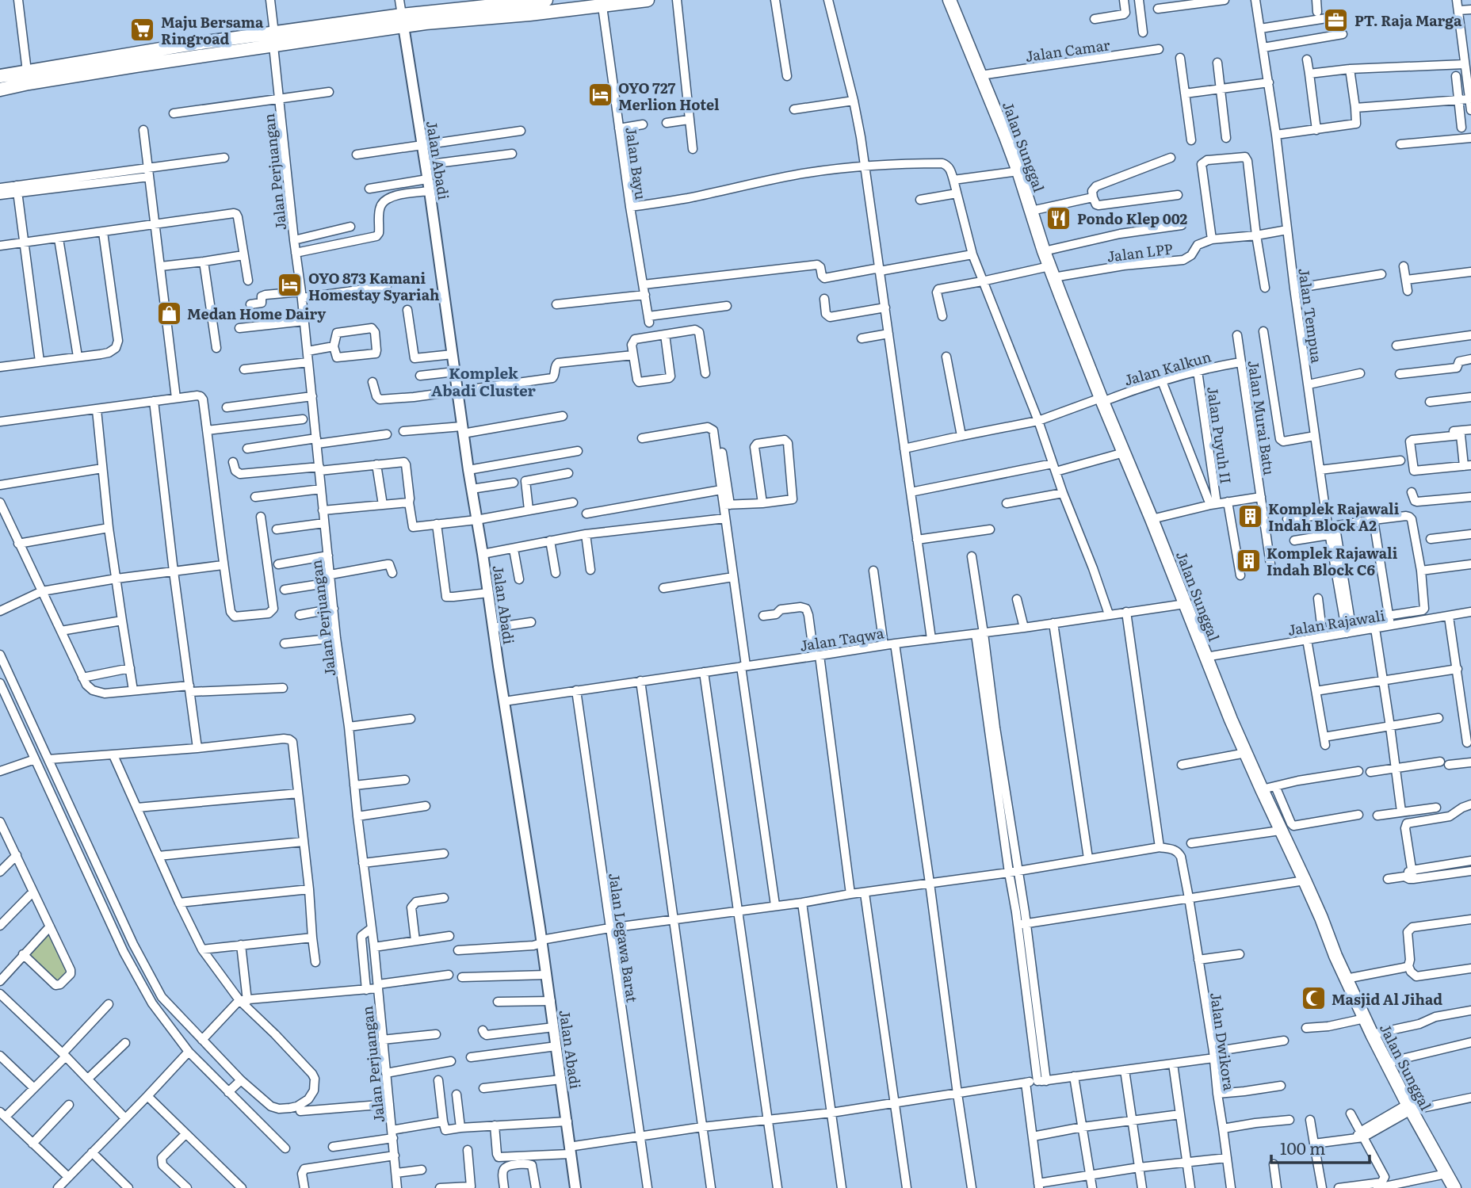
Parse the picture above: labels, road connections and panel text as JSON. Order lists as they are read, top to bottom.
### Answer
{
  "streets": {
    "main road": ["Jalan Sunggal"],
    "street": [
      "Jalan Camar",
      "Jalan Abadi",
      "Jalan Bayu",
      "Jalan Perjuangan",
      "Jalan LPP",
      "Jalan Tempua",
      "Jalan Kalkun",
      "Jalan Murai Batu",
      "Jalan Puyuh II",
      "Jalan Rajawali",
      "Jalan Taqwa",
      "Jalan Legawa Barat",
      "Jalan Dwikora"
    ]
  },
  "crossings": [
    ["Jalan Camar", "Jalan Sunggal"],
    ["Jalan Sunggal", "Jalan LPP"],
    ["Jalan Sunggal", "Jalan Kalkun"],
    ["Jalan Sunggal", "Jalan Rajawali"],
    ["Jalan Sunggal", "Jalan Taqwa"],
    ["Jalan Abadi", "Jalan Taqwa"],
    ["Jalan Tempua", "Jalan Rajawali"],
    ["Jalan Kalkun", "Jalan Murai Batu"],
    ["Jalan Kalkun", "Jalan Puyuh II"],
    ["Jalan Taqwa", "Jalan Legawa Barat"]
  ],
  "districts": ["Komplek Abadi Cluster"],
  "places": {
    "office": ["PT. Raja Marga"],
    "supermarket": ["Maju Bersama Ringroad"],
    "hotel": ["OYO 727 Merlion Hotel", "OYO 873 Kamani Homestay Syariah"],
    "restaurant": ["Pondo Klep 002"],
    "shop": ["Medan Home Dairy"],
    "building": ["Komplek Rajawali Indah Block A2", "Komplek Rajawali Indah Block C6"],
    "mosque": ["Masjid Al Jihad"]
  },
  "scale_bar": "100 m"
}
